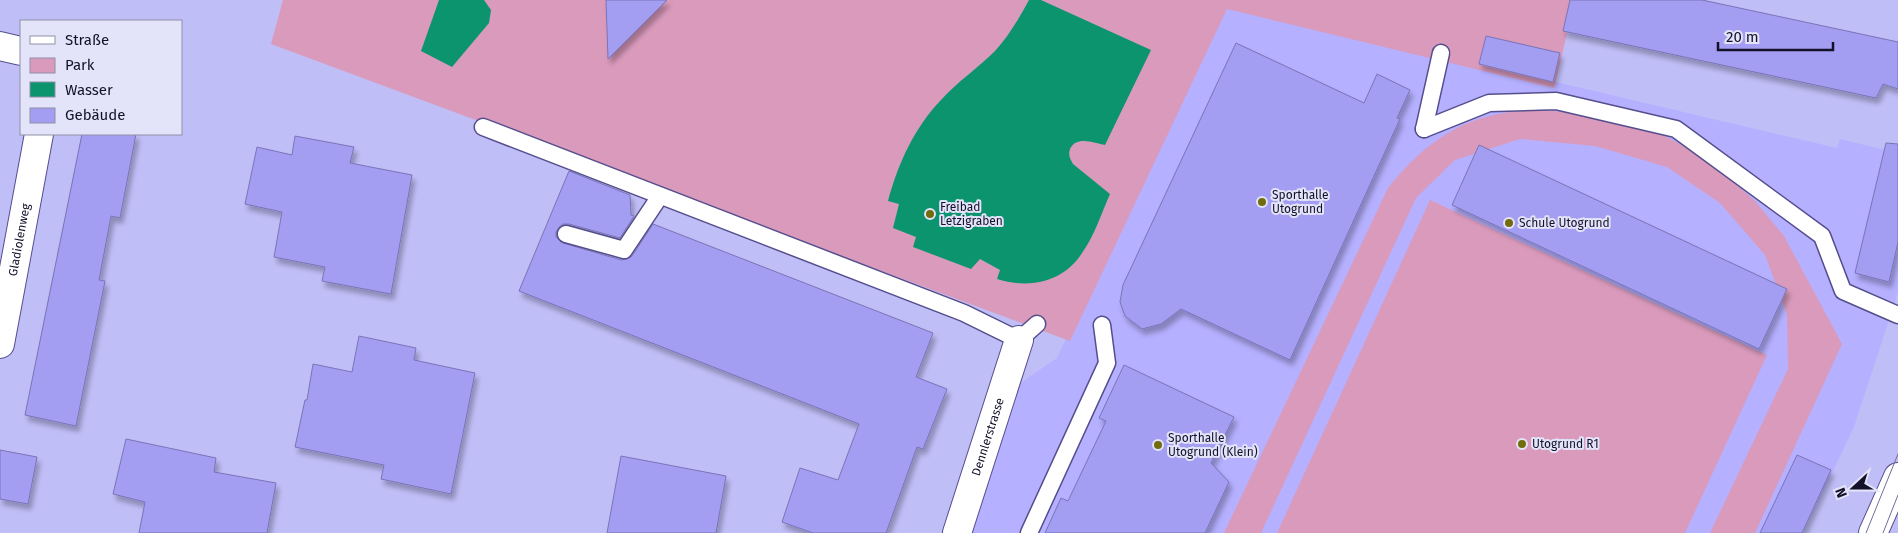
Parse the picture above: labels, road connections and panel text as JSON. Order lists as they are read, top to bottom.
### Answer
{
  "streets": {
    "street": ["Gladiolenweg", "Dennlerstrasse"]
  },
  "places": [
    "Sporthalle Utogrund",
    "Freibad Letzigraben",
    "Schule Utogrund",
    "Utogrund R1",
    "Sporthalle Utogrund (Klein)"
  ],
  "legend": [
    "Straße",
    "Park",
    "Wasser",
    "Gebäude"
  ],
  "scale_bar": "20 m",
  "north": "left"
}
